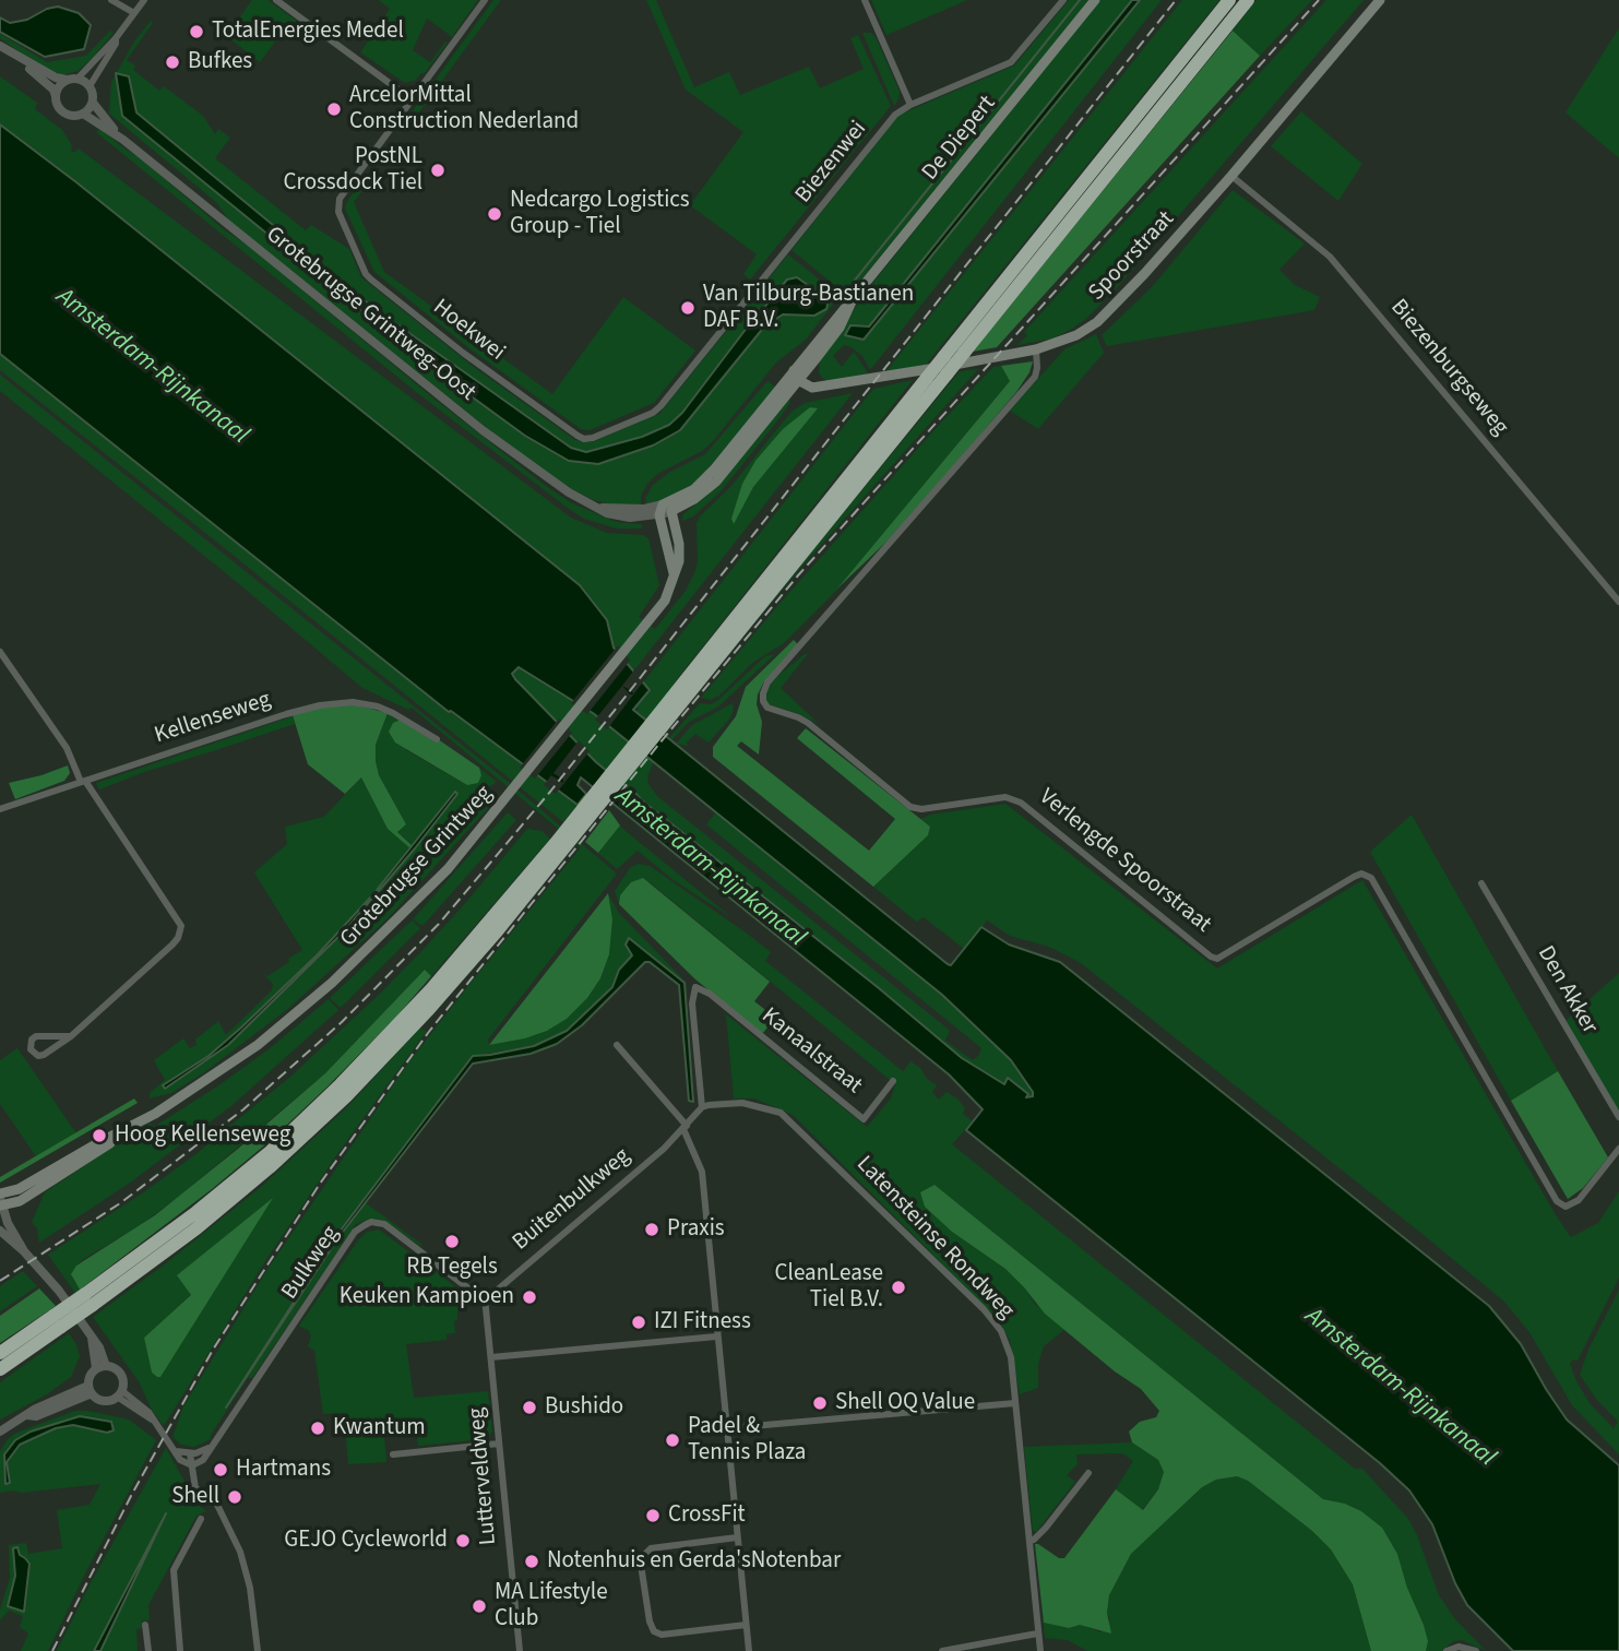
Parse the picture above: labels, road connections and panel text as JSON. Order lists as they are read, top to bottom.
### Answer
{
  "streets": {
    "main road": ["De Diepert", "Spoorstraat", "Grotebrugse Grintweg"],
    "street": [
      "Biezenwei",
      "Grotebrugse Grintweg-Oost",
      "Hoekwei",
      "Biezenburgseweg",
      "Kellenseweg",
      "Verlengde Spoorstraat",
      "Den Akker",
      "Kanaalstraat",
      "Buitenbulkweg",
      "Latensteinse Rondweg",
      "Bulkweg",
      "Lutterveldweg"
    ]
  },
  "crossings": [
    ["De Diepert", "Spoorstraat"],
    ["De Diepert", "Grotebrugse Grintweg-Oost"],
    ["De Diepert", "Grotebrugse Grintweg"],
    ["Biezenwei", "Hoekwei"],
    ["Spoorstraat", "Biezenburgseweg"],
    ["Spoorstraat", "Verlengde Spoorstraat"],
    ["Grotebrugse Grintweg-Oost", "Grotebrugse Grintweg"],
    ["Kanaalstraat", "Buitenbulkweg"],
    ["Kanaalstraat", "Latensteinse Rondweg"],
    ["Buitenbulkweg", "Latensteinse Rondweg"],
    ["Buitenbulkweg", "Bulkweg"],
    ["Buitenbulkweg", "Lutterveldweg"],
    ["Bulkweg", "Lutterveldweg"]
  ],
  "water": ["Amsterdam-Rijnkanaal"],
  "places": [
    "TotalEnergies Medel",
    "Bufkes",
    "ArcelorMittal Construction Nederland",
    "PostNL Crossdock Tiel",
    "Nedcargo Logistics Group - Tiel",
    "Van Tilburg-Bastianen DAF B.V.",
    "Hoog Kellenseweg",
    "Praxis",
    "RB Tegels",
    "CleanLease Tiel B.V.",
    "Keuken Kampioen",
    "IZI Fitness",
    "Shell OQ Value",
    "Bushido",
    "Kwantum",
    "Padel & Tennis Plaza",
    "Hartmans",
    "Shell",
    "CrossFit",
    "GEJO Cycleworld",
    "Notenhuis en Gerda'sNotenbar",
    "MA Lifestyle Club"
  ]
}
